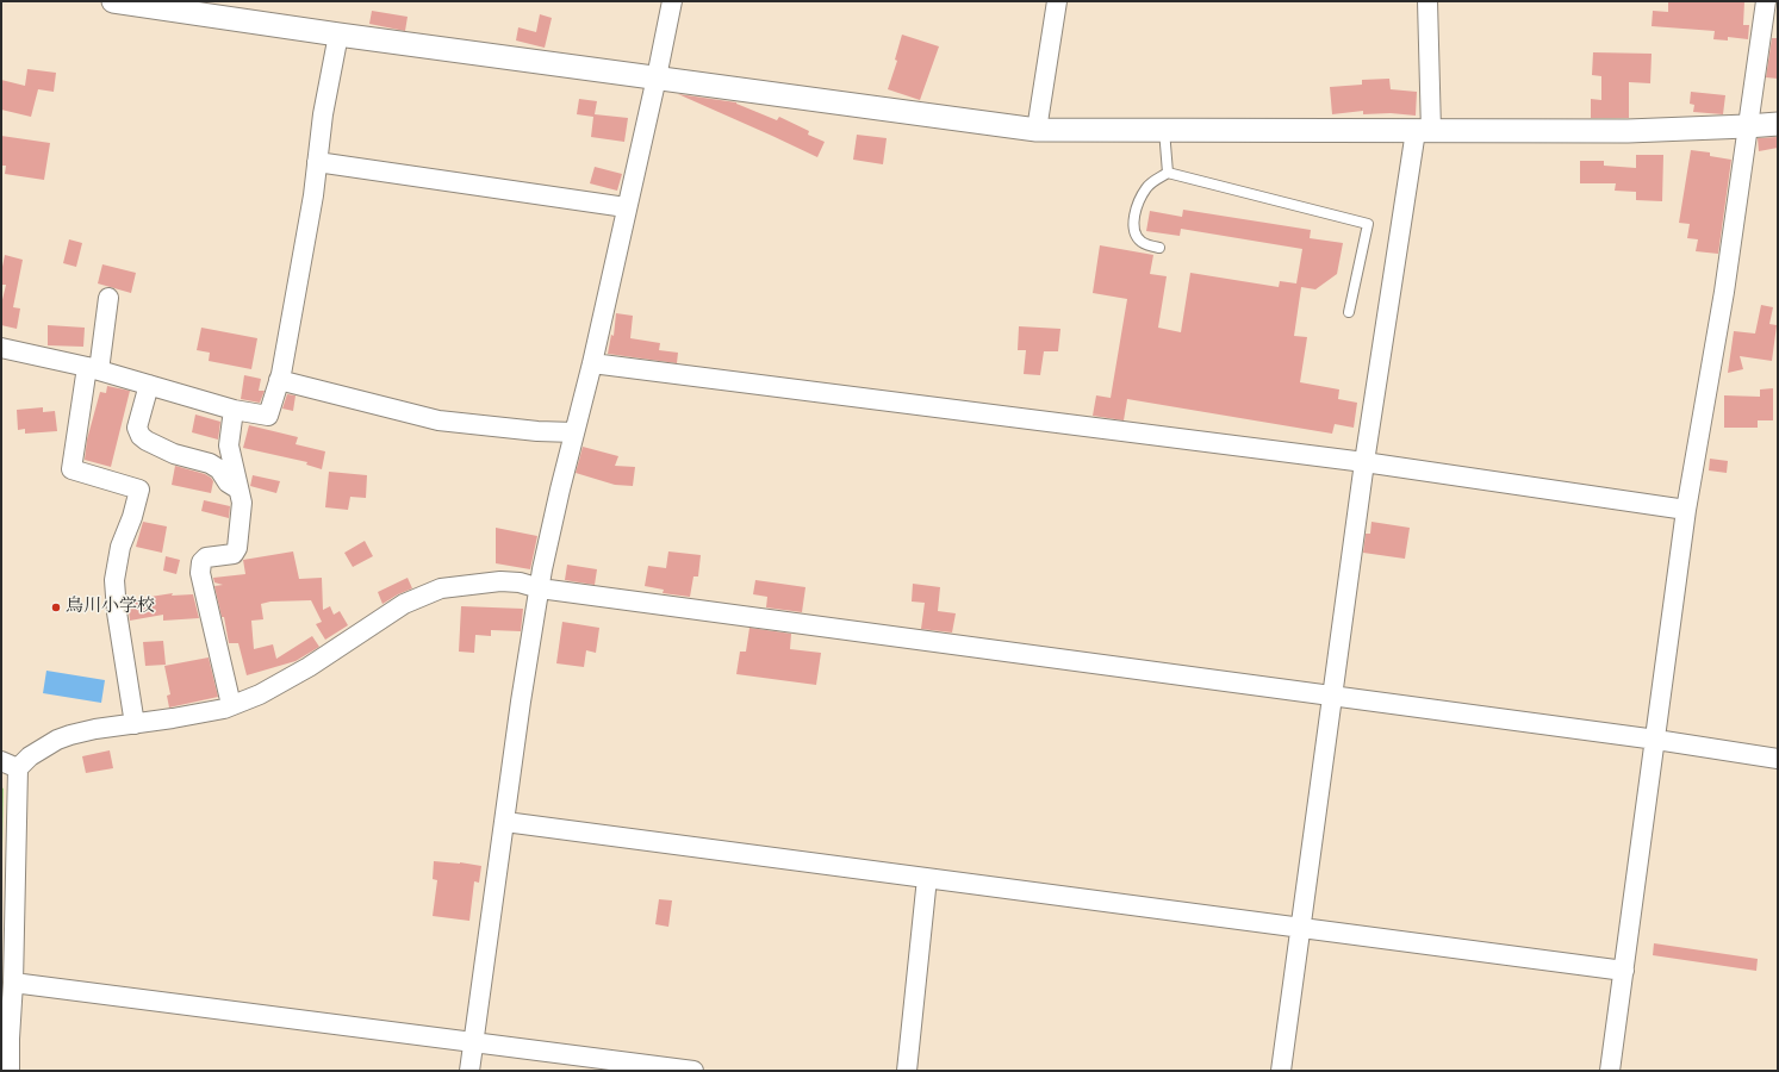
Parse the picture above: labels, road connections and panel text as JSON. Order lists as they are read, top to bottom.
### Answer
{
  "places": ["鳥川小学校"]
}
